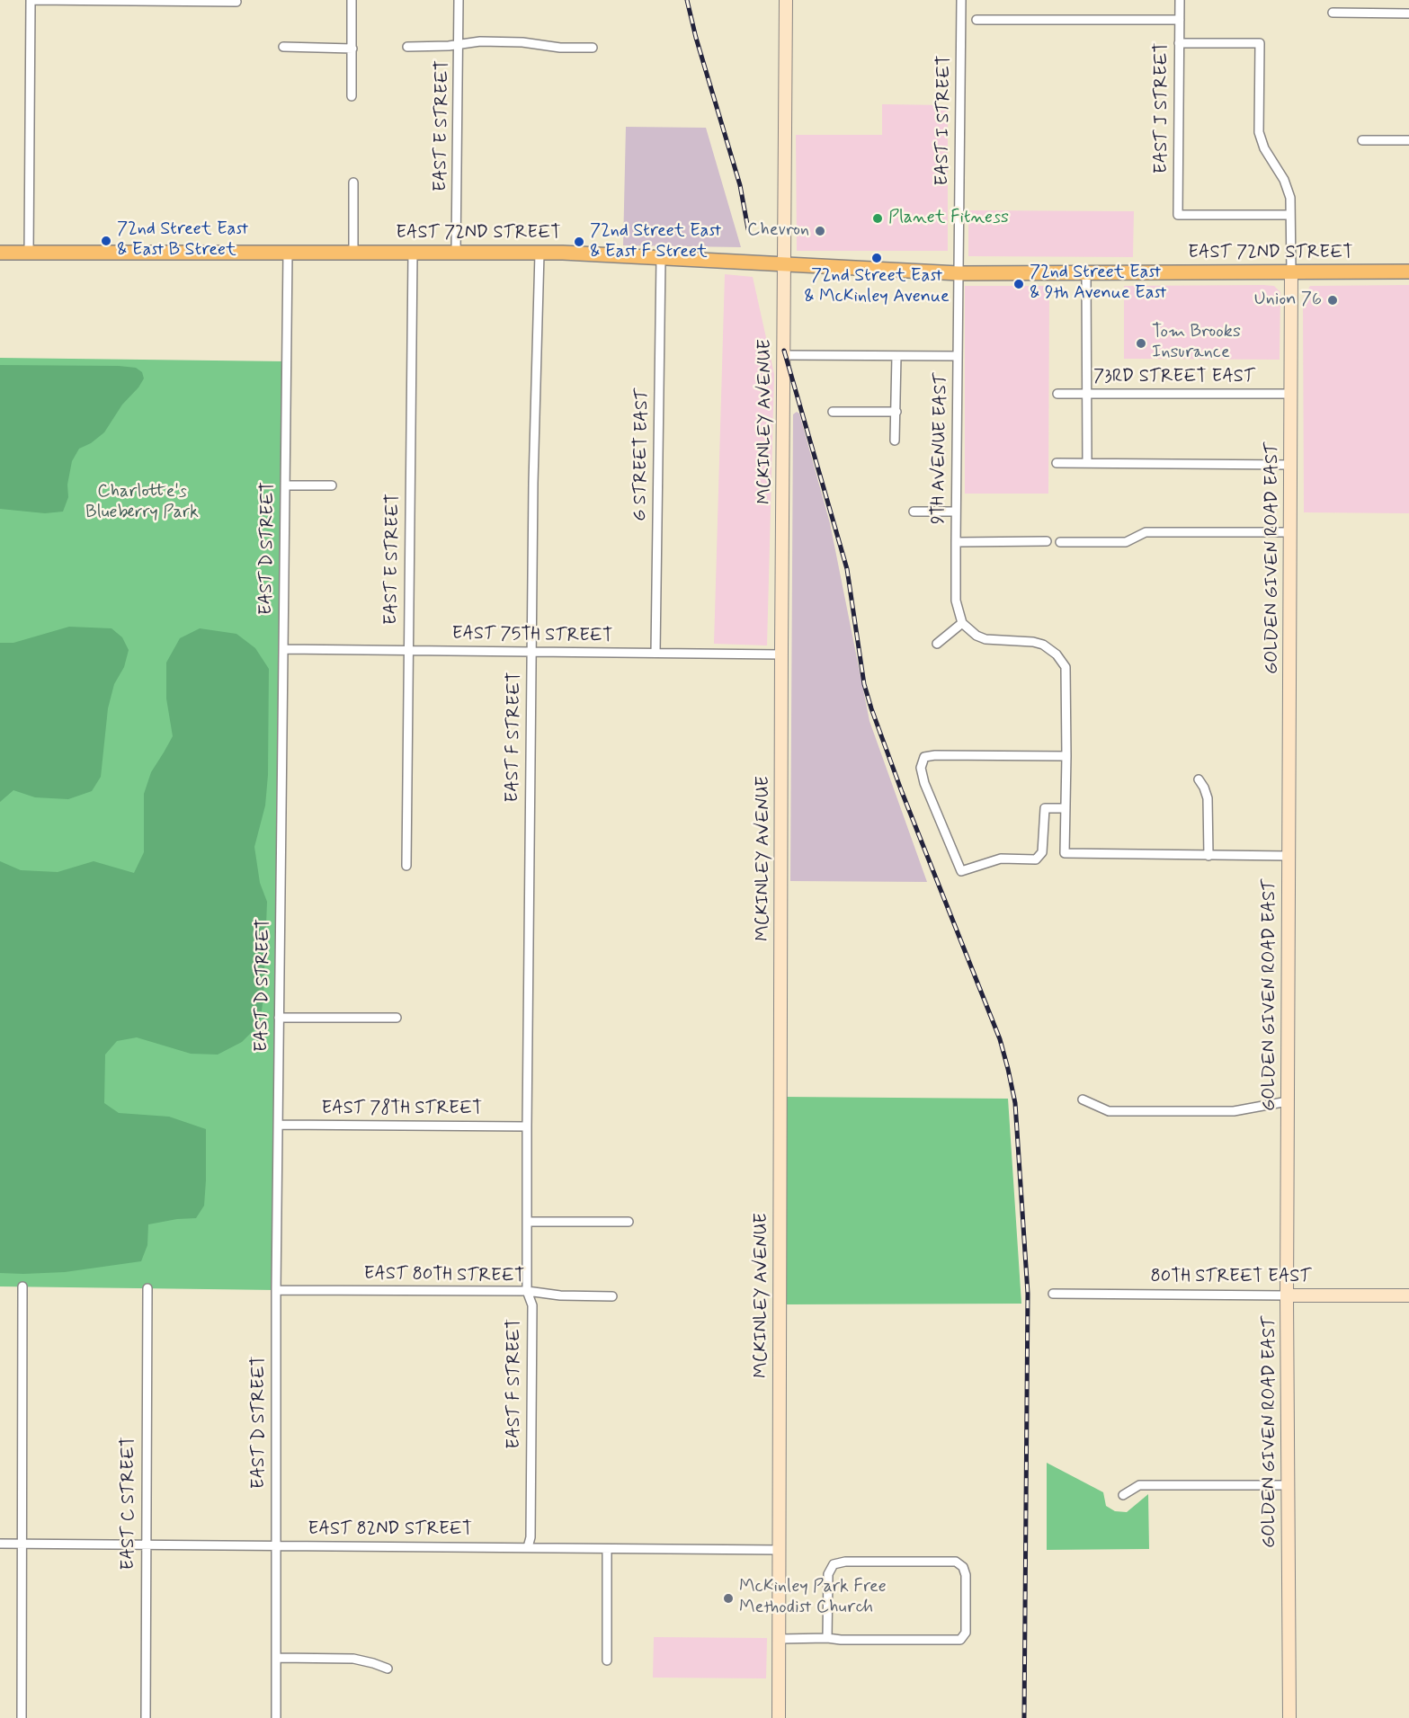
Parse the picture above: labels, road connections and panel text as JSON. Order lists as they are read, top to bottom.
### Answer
{
  "streets": {
    "main road": ["EAST 72ND STREET"],
    "street": [
      "EAST J STREET",
      "EAST I STREET",
      "EAST E STREET",
      "73RD STREET EAST",
      "MCKINLEY AVENUE",
      "9TH AVENUE EAST",
      "G STREET EAST",
      "EAST D STREET",
      "GOLDEN GIVEN ROAD EAST",
      "EAST 75TH STREET",
      "EAST F STREET",
      "EAST 78TH STREET",
      "EAST 80TH STREET",
      "80TH STREET EAST",
      "EAST C STREET",
      "EAST 82ND STREET"
    ]
  },
  "crossings": [
    ["EAST I STREET", "EAST 72ND STREET"],
    ["EAST I STREET", "9TH AVENUE EAST"],
    ["EAST E STREET", "EAST 72ND STREET"],
    ["EAST E STREET", "EAST 75TH STREET"],
    ["EAST 72ND STREET", "MCKINLEY AVENUE"],
    ["EAST 72ND STREET", "9TH AVENUE EAST"],
    ["EAST 72ND STREET", "G STREET EAST"],
    ["EAST 72ND STREET", "EAST D STREET"],
    ["EAST 72ND STREET", "GOLDEN GIVEN ROAD EAST"],
    ["EAST 72ND STREET", "EAST F STREET"],
    ["73RD STREET EAST", "GOLDEN GIVEN ROAD EAST"],
    ["MCKINLEY AVENUE", "EAST 75TH STREET"],
    ["MCKINLEY AVENUE", "EAST 82ND STREET"],
    ["G STREET EAST", "EAST 75TH STREET"],
    ["EAST D STREET", "EAST 75TH STREET"],
    ["EAST D STREET", "EAST 78TH STREET"],
    ["EAST D STREET", "EAST 80TH STREET"],
    ["EAST D STREET", "EAST 82ND STREET"],
    ["GOLDEN GIVEN ROAD EAST", "80TH STREET EAST"],
    ["EAST 75TH STREET", "EAST F STREET"],
    ["EAST F STREET", "EAST 78TH STREET"],
    ["EAST F STREET", "EAST 80TH STREET"],
    ["EAST F STREET", "EAST 82ND STREET"],
    ["EAST C STREET", "EAST 82ND STREET"]
  ],
  "parks": ["Charlotte's Blueberry Park"],
  "places": [
    "Planet Fitness",
    "Chevron",
    "72nd Street East & East B Street",
    "72nd Street East & East F Street",
    "72nd Street East & McKinley Avenue",
    "72nd Street East & 9th Avenue East",
    "Union 76",
    "Tom Brooks Insurance",
    "McKinley Park Free Methodist Church"
  ]
}
